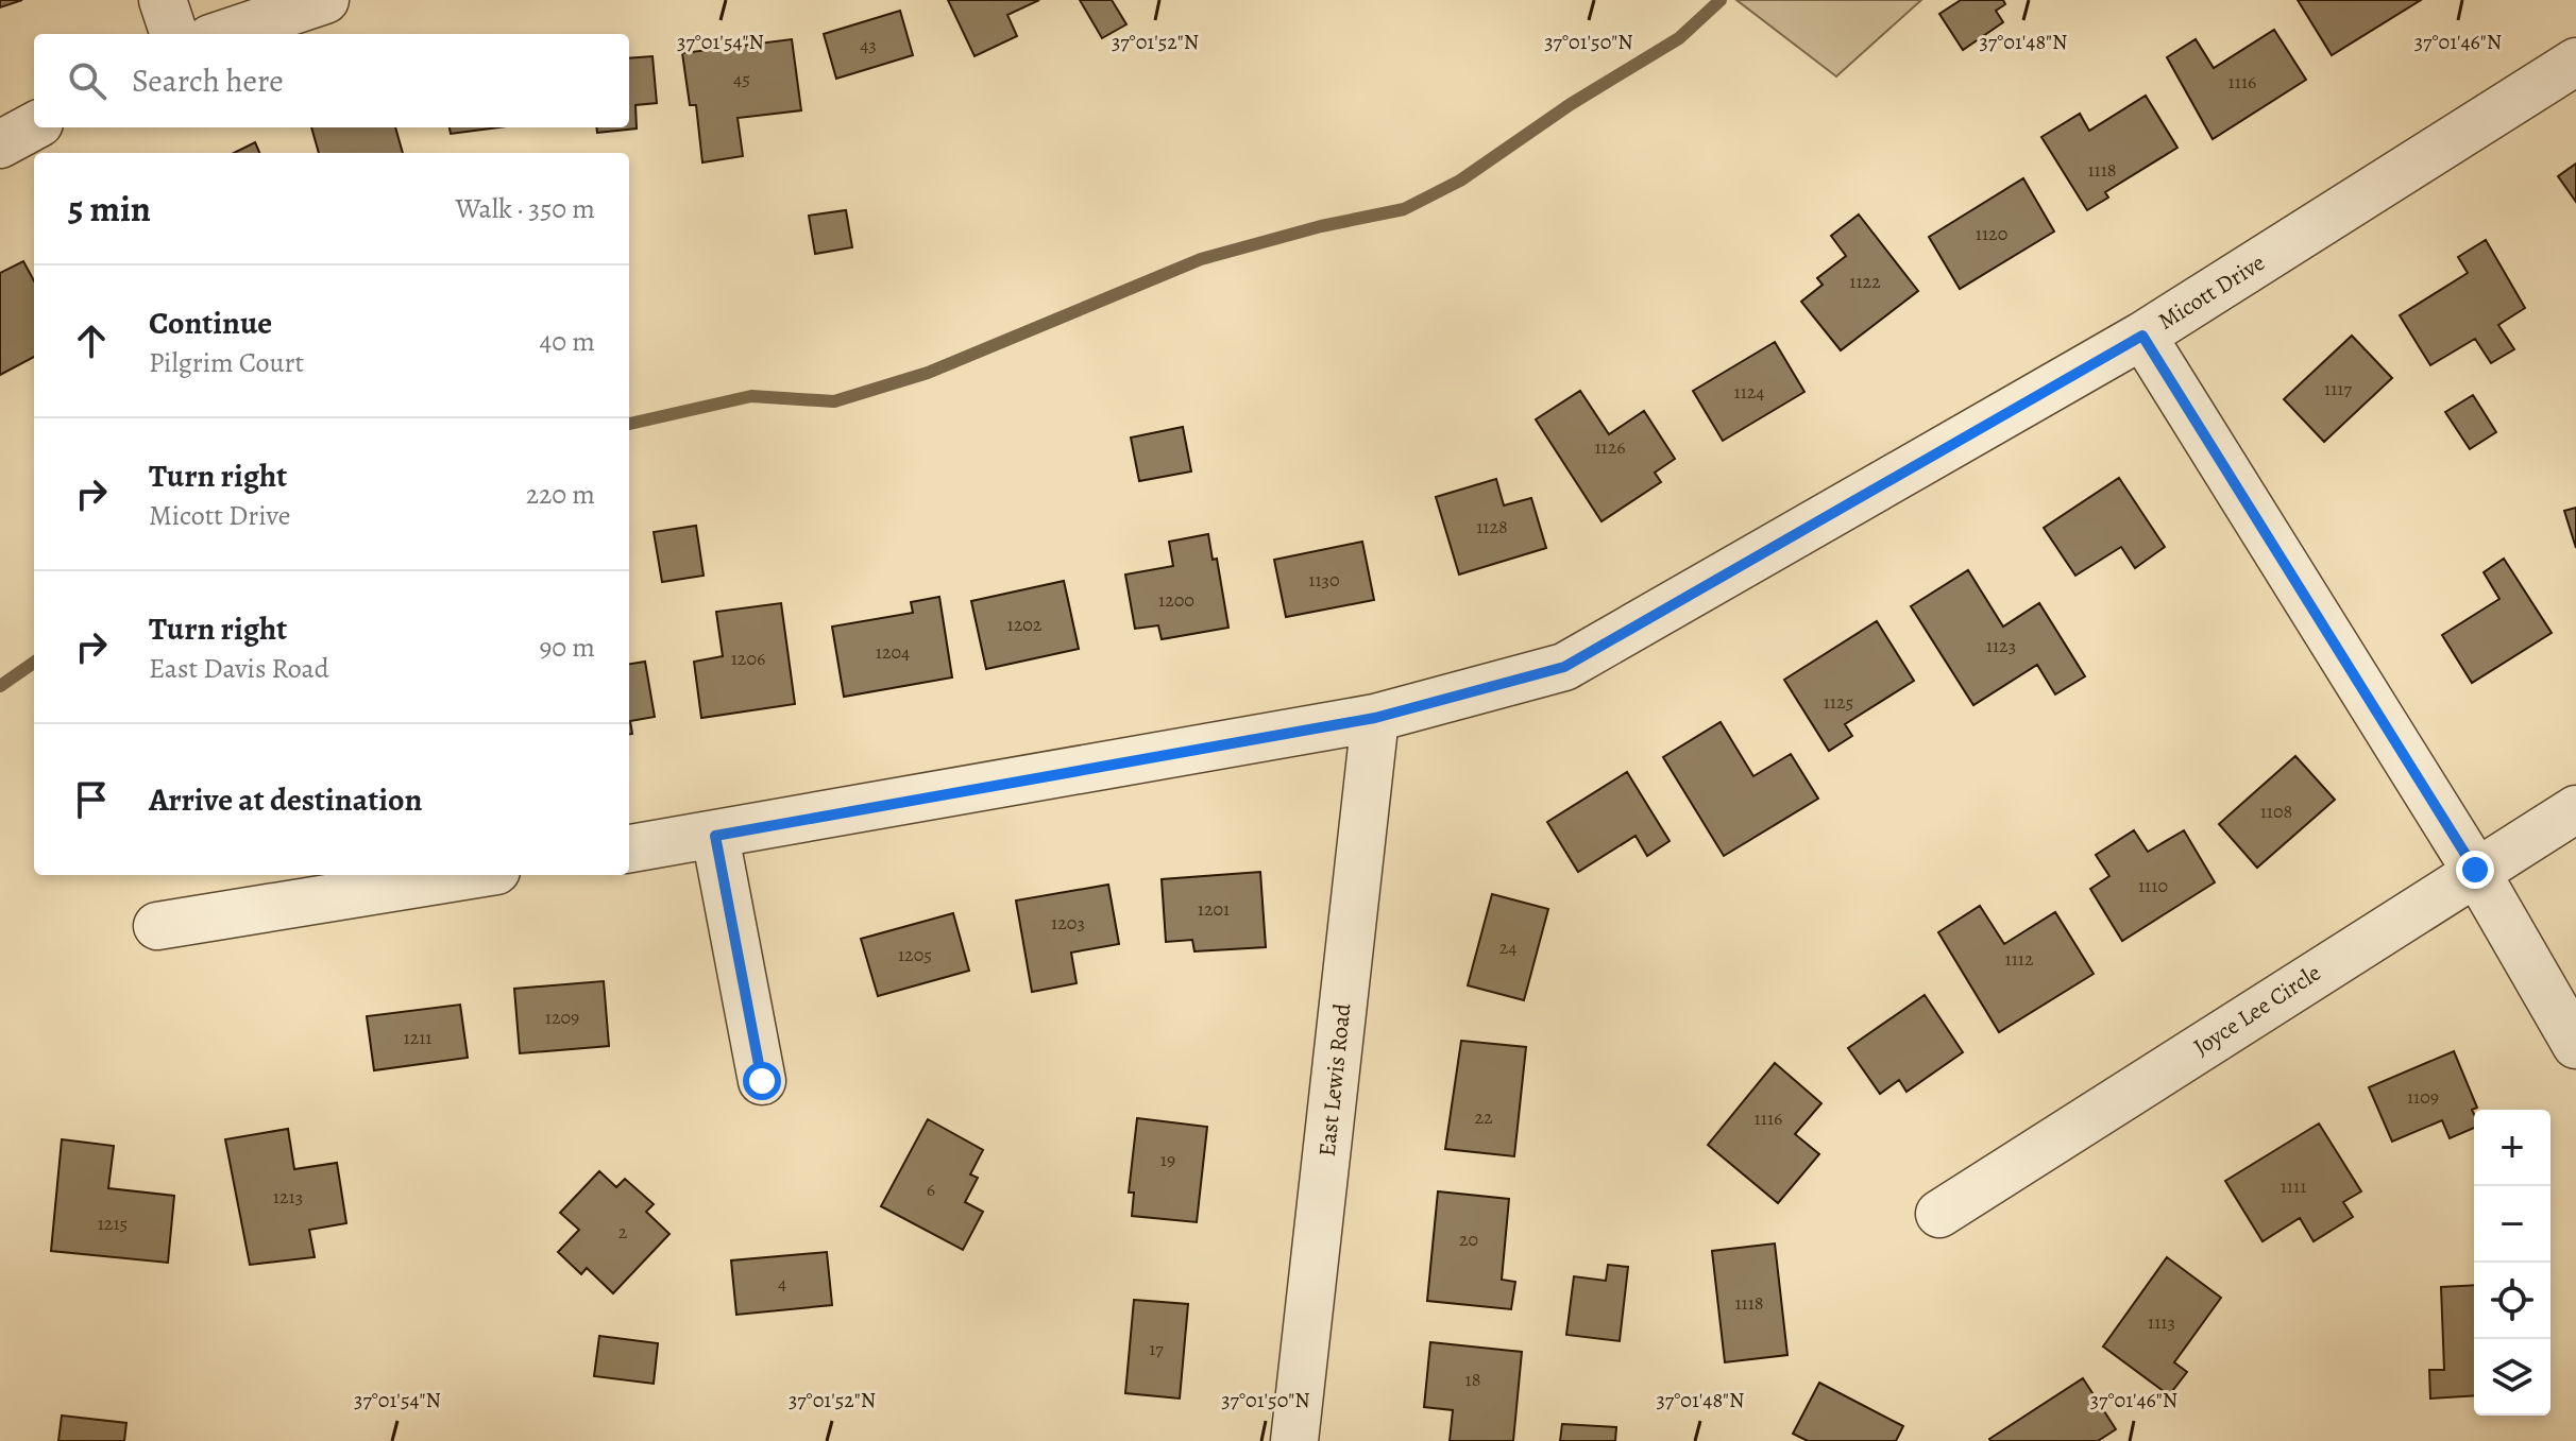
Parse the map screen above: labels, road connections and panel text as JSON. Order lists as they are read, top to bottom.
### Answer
{
  "streets": {
    "street": ["Micott Drive", "Joyce Lee Circle", "East Lewis Road"]
  },
  "crossings": [
    ["Micott Drive", "East Lewis Road"]
  ],
  "house_numbers": [
    "43",
    "45",
    "1116",
    "1118",
    "1120",
    "1122",
    "1117",
    "1124",
    "1126",
    "1128",
    "1130",
    "1200",
    "1202",
    "1123",
    "1204",
    "1206",
    "1125",
    "1108",
    "1110",
    "1201",
    "1203",
    "24",
    "1205",
    "1112",
    "1209",
    "1211",
    "1109",
    "22",
    "1116",
    "19",
    "1111",
    "6",
    "1213",
    "1215",
    "2",
    "20",
    "4",
    "1118",
    "1113",
    "17",
    "18"
  ],
  "page": {
    "search": "Search here",
    "heading": ["5 min", "Walk · 350 m"],
    "list": [
      ["Continue", "Pilgrim Court", "40 m"],
      ["Turn right", "Micott Drive", "220 m"],
      ["Turn right", "East Davis Road", "90 m"],
      "Arrive at destination"
    ],
    "map_buttons": ["+", "−"]
  },
  "coordinates": [
    "37°01'54\"N",
    "37°01'52\"N",
    "37°01'50\"N",
    "37°01'48\"N",
    "37°01'46\"N"
  ]
}
